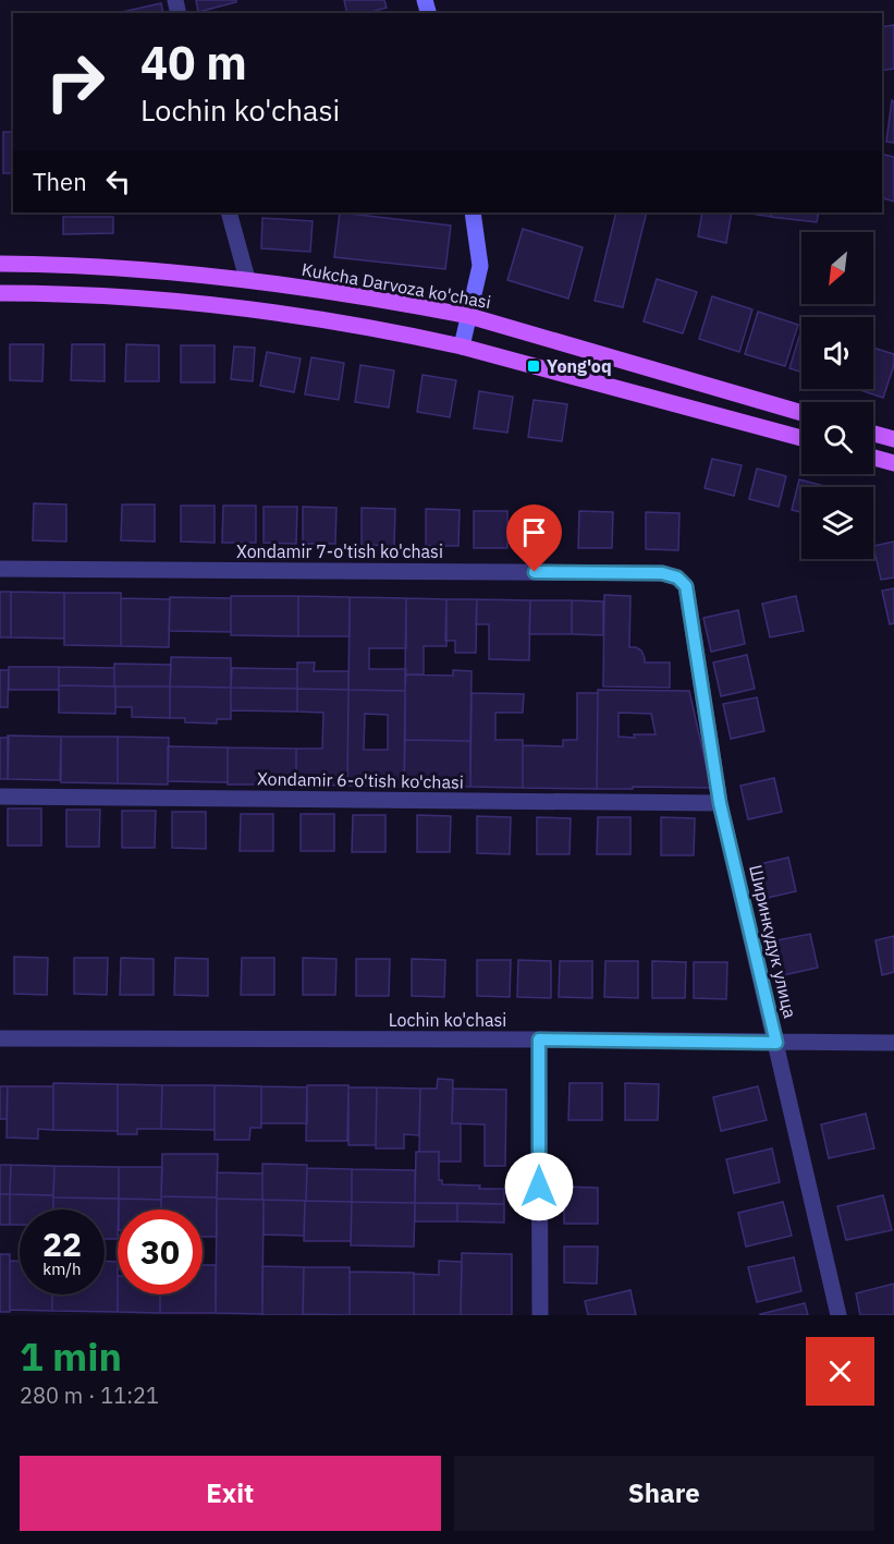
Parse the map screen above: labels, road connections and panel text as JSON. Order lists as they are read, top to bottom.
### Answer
{
  "streets": {
    "main road": ["Kukcha Darvoza ko'chasi"],
    "street": [
      "Xondamir 7-o'tish ko'chasi",
      "Xondamir 6-o'tish ko'chasi",
      "Ширинкудук улица",
      "Lochin ko'chasi"
    ]
  },
  "crossings": [
    ["Xondamir 7-o'tish ko'chasi", "Ширинкудук улица"],
    ["Xondamir 6-o'tish ko'chasi", "Ширинкудук улица"],
    ["Ширинкудук улица", "Lochin ko'chasi"]
  ],
  "places": {
    "transit": ["Yong'oq"]
  },
  "north": "bottom left",
  "page": {
    "turn": ["40 m", "Lochin ko'chasi"],
    "then": "Then",
    "speed": "22 km/h",
    "limit": "30",
    "heading": ["1 min", "280 m · 11:21"],
    "buttons": ["Exit", "Share"]
  }
}
